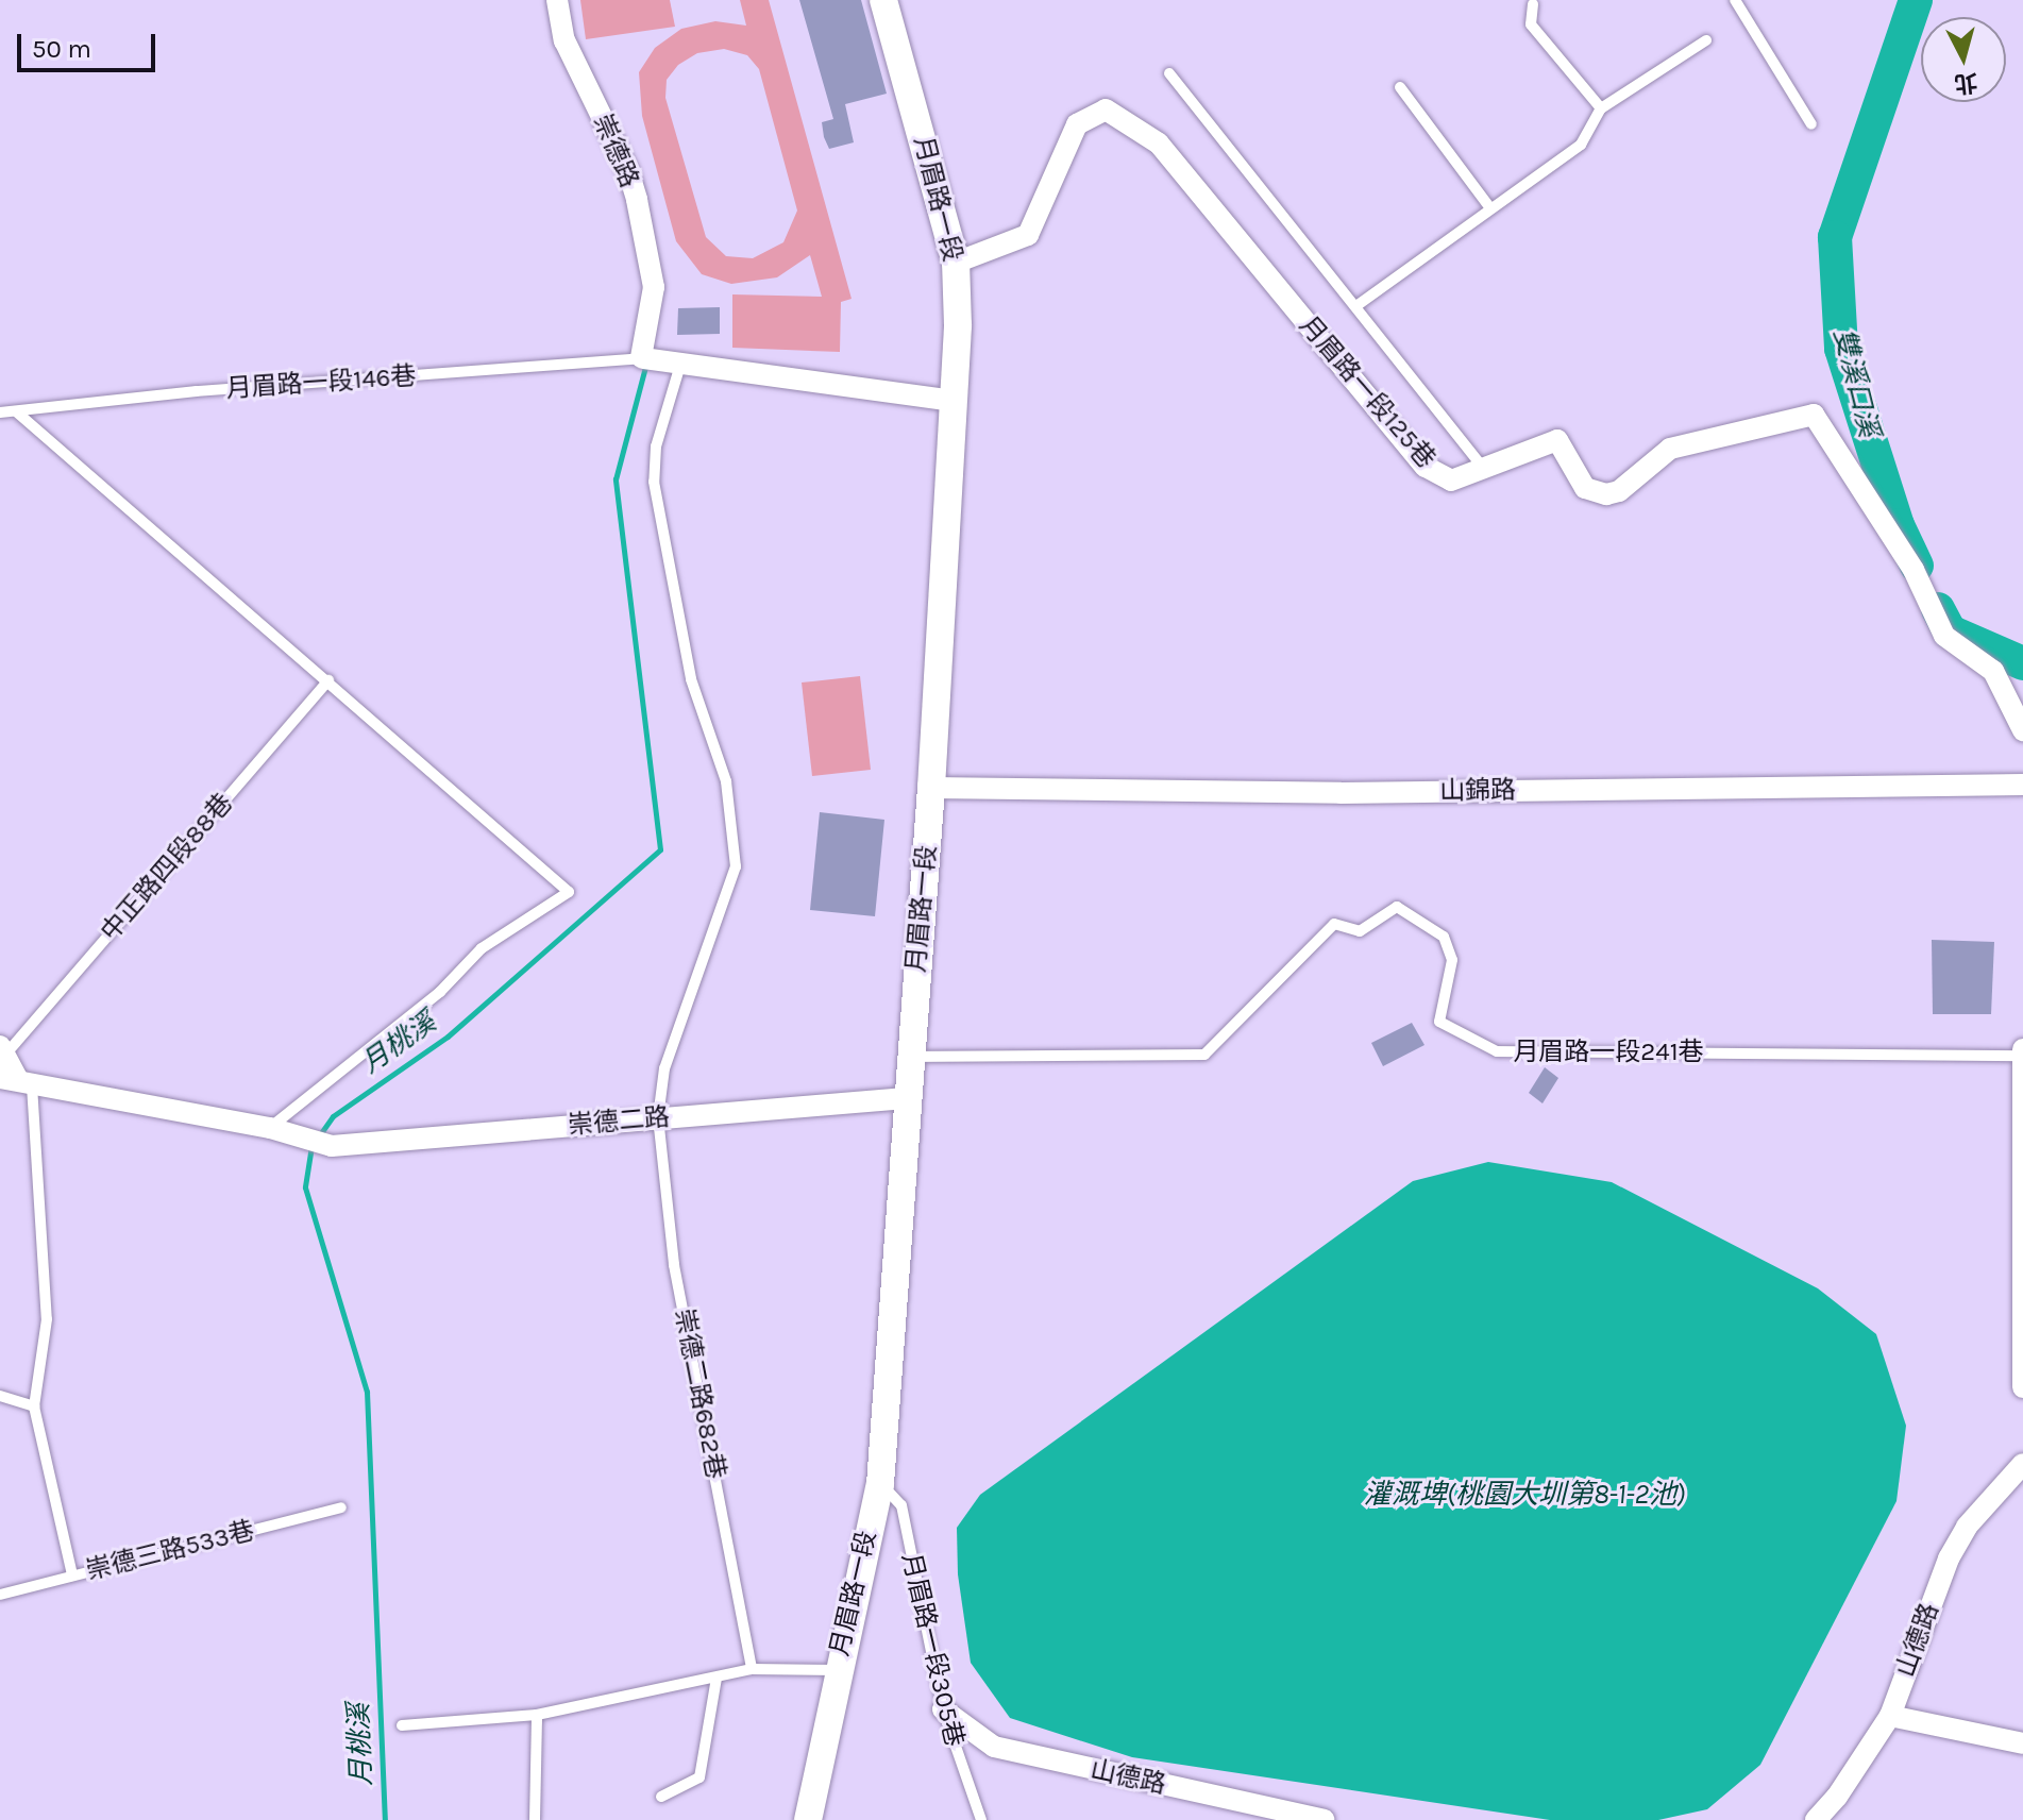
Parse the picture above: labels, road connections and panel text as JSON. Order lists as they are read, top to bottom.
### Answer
{
  "streets": {
    "street": [
      "崇德路",
      "月眉路一段",
      "月眉路一段125巷",
      "山錦路",
      "崇德二路",
      "山德路"
    ],
    "lane": [
      "月眉路一段146巷",
      "中正路四段88巷",
      "月眉路一段241巷",
      "崇德二路682巷",
      "崇德三路533巷",
      "月眉路一段305巷"
    ]
  },
  "crossings": [
    ["崇德路", "月眉路一段146巷"],
    ["月眉路一段", "月眉路一段125巷"],
    ["月眉路一段", "山錦路"],
    ["月眉路一段", "月眉路一段241巷"],
    ["月眉路一段", "崇德二路"],
    ["月眉路一段", "月眉路一段305巷"],
    ["崇德二路", "崇德二路682巷"],
    ["山德路", "月眉路一段305巷"]
  ],
  "water": ["雙溪口溪", "月桃溪", "灌溉埤(桃園大圳第8-1-2池)"],
  "scale_bar": "50 m",
  "north": "bottom"
}
